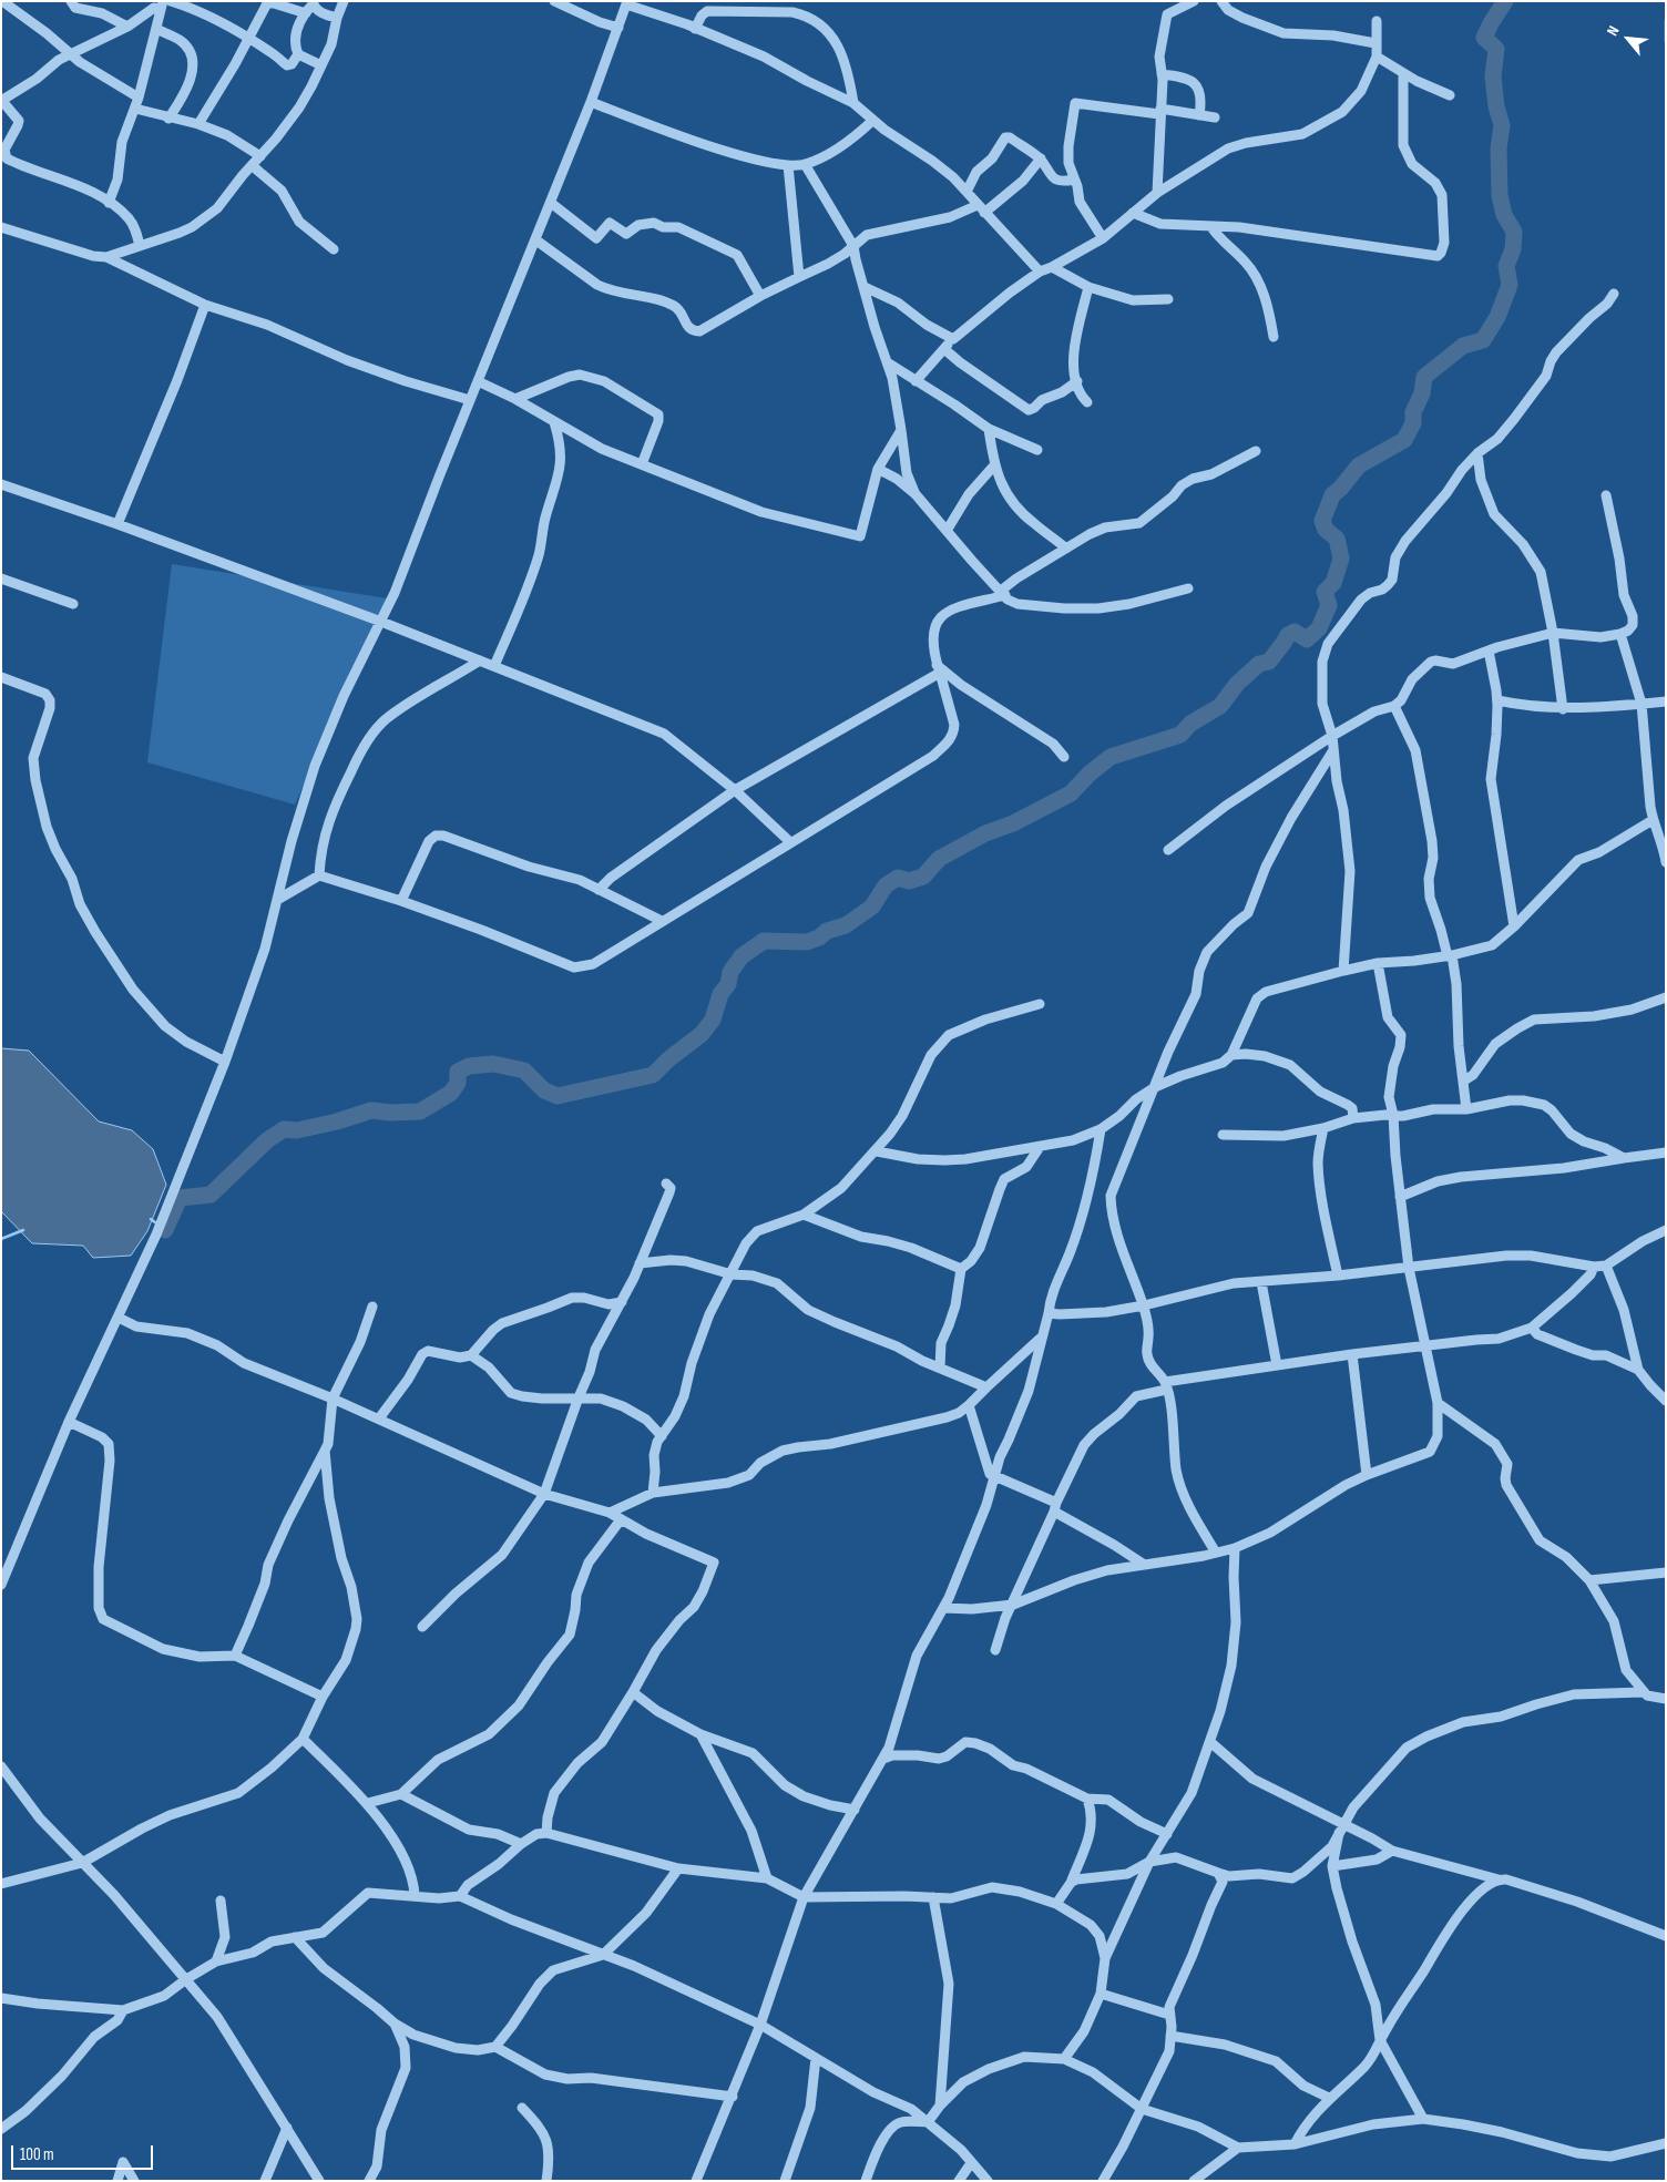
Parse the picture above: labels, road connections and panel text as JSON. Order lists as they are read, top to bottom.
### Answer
{
  "scale_bar": "100 m",
  "north": "top left"
}
